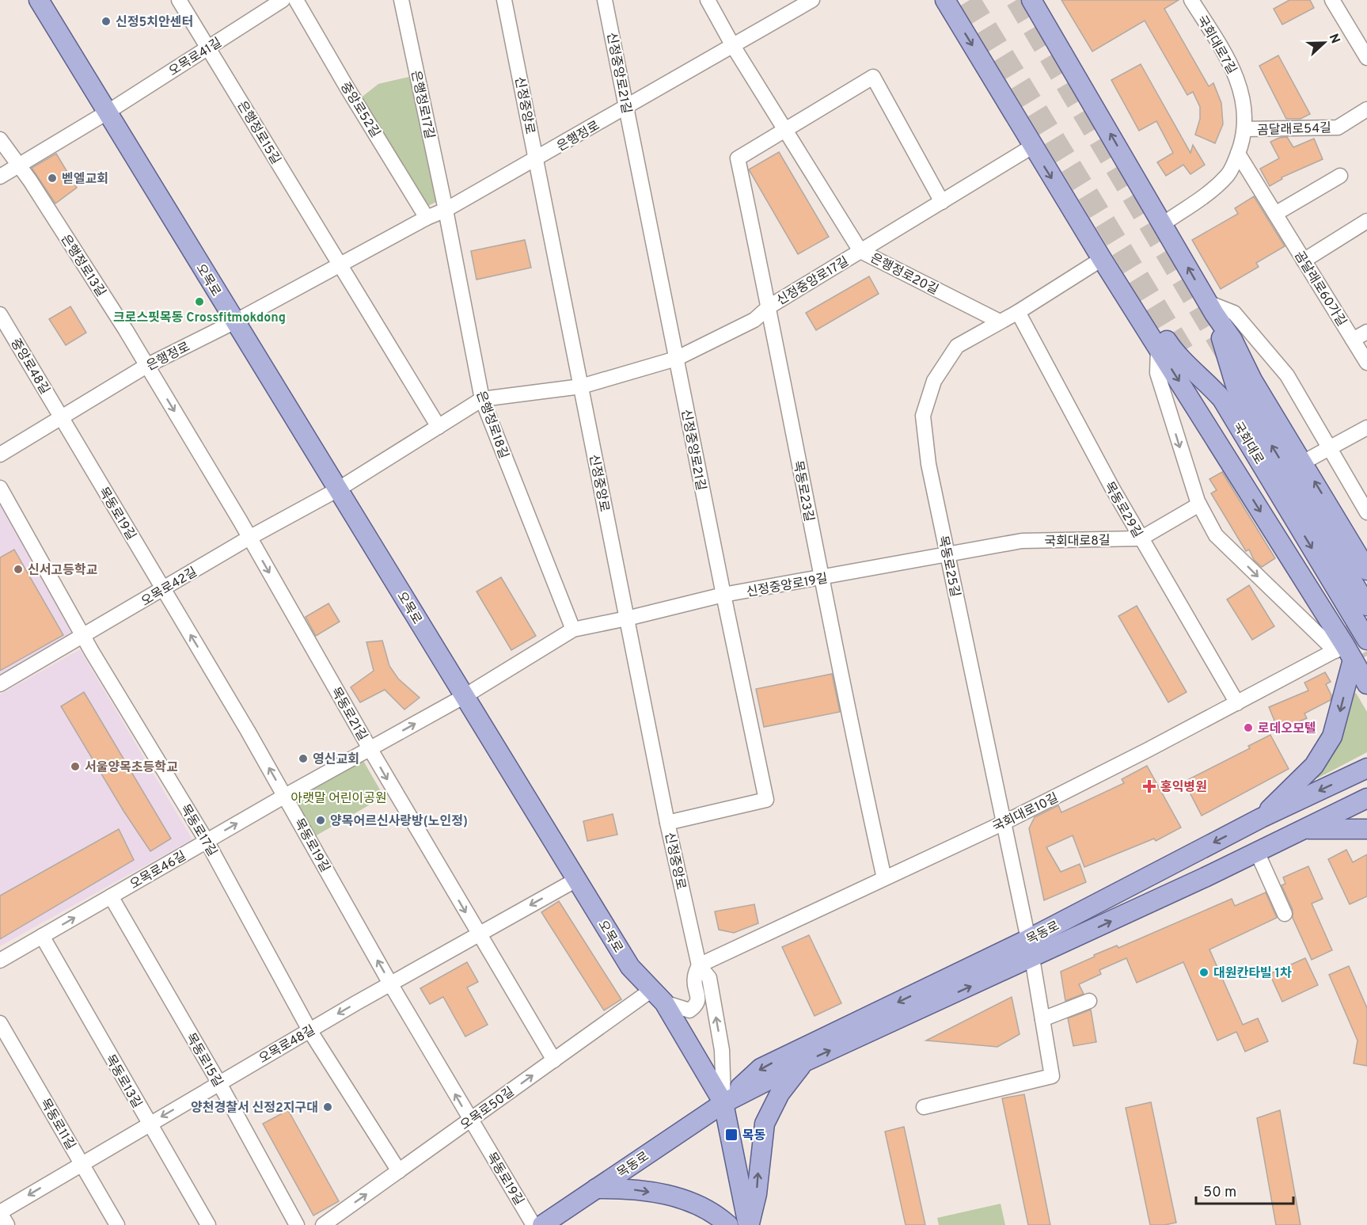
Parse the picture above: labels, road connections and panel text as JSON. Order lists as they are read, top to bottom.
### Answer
{
  "streets": {
    "main road": ["오목로", "국회대로", "목동로"],
    "street": [
      "국회대로7길",
      "오목로41길",
      "신정중앙로21길",
      "은행정로17길",
      "신정중앙로",
      "중앙로52길",
      "곰달래로54길",
      "은행정로15길",
      "은행정로",
      "은행정로13길",
      "은행정로20길",
      "신정중앙로17길",
      "곰달래로60가길",
      "중앙로48길",
      "은행정로18길",
      "목동로23길",
      "목동로29길",
      "목동로19길",
      "국회대로8길",
      "목동로25길",
      "신정중앙로19길",
      "오목로42길",
      "목동로21길",
      "국회대로10길",
      "목동로17길",
      "오목로46길",
      "오목로48길",
      "목동로15길",
      "목동로13길",
      "오목로50길",
      "목동로11길"
    ]
  },
  "crossings": [
    ["국회대로7길", "곰달래로54길"],
    ["국회대로7길", "곰달래로60가길"],
    ["오목로41길", "은행정로15길"],
    ["오목로41길", "은행정로13길"],
    ["오목로41길", "오목로"],
    ["신정중앙로21길", "신정중앙로"],
    ["신정중앙로21길", "은행정로"],
    ["신정중앙로21길", "신정중앙로17길"],
    ["신정중앙로21길", "신정중앙로19길"],
    ["은행정로17길", "은행정로"],
    ["은행정로17길", "은행정로18길"],
    ["신정중앙로", "은행정로"],
    ["신정중앙로", "오목로"],
    ["신정중앙로", "신정중앙로17길"],
    ["신정중앙로", "신정중앙로19길"],
    ["신정중앙로", "국회대로10길"],
    ["신정중앙로", "목동로"],
    ["신정중앙로", "오목로50길"],
    ["중앙로52길", "은행정로"],
    ["은행정로15길", "은행정로"],
    ["은행정로", "은행정로13길"],
    ["은행정로", "은행정로20길"],
    ["은행정로", "오목로"],
    ["은행정로", "중앙로48길"],
    ["은행정로", "은행정로18길"],
    ["은행정로", "목동로19길"],
    ["은행정로", "목동로21길"],
    ["은행정로13길", "목동로21길"],
    ["은행정로20길", "신정중앙로17길"],
    ["은행정로20길", "목동로23길"],
    ["은행정로20길", "목동로25길"],
    ["오목로", "오목로42길"],
    ["오목로", "오목로46길"],
    ["오목로", "목동로"],
    ["오목로", "오목로48길"],
    ["오목로", "오목로50길"],
    ["신정중앙로17길", "은행정로18길"],
    ["신정중앙로17길", "목동로23길"],
    ["신정중앙로17길", "오목로42길"],
    ["중앙로48길", "목동로19길"],
    ["은행정로18길", "신정중앙로19길"],
    ["은행정로18길", "오목로42길"],
    ["은행정로18길", "오목로46길"],
    ["국회대로", "목동로25길"],
    ["목동로23길", "신정중앙로19길"],
    ["목동로23길", "국회대로10길"],
    ["목동로29길", "국회대로8길"],
    ["목동로29길", "목동로25길"],
    ["목동로29길", "국회대로10길"],
    ["목동로19길", "오목로42길"],
    ["목동로19길", "오목로46길"],
    ["목동로19길", "오목로48길"],
    ["목동로19길", "오목로50길"],
    ["국회대로8길", "목동로25길"],
    ["국회대로8길", "신정중앙로19길"],
    ["목동로25길", "신정중앙로19길"],
    ["목동로25길", "국회대로10길"],
    ["목동로25길", "목동로"],
    ["신정중앙로19길", "오목로46길"],
    ["오목로42길", "목동로21길"],
    ["오목로42길", "목동로17길"],
    ["목동로21길", "오목로46길"],
    ["목동로21길", "오목로48길"],
    ["목동로21길", "오목로50길"],
    ["목동로17길", "오목로46길"],
    ["목동로17길", "오목로48길"],
    ["목동로17길", "오목로50길"],
    ["오목로46길", "목동로15길"],
    ["오목로46길", "목동로13길"],
    ["오목로48길", "목동로15길"],
    ["오목로48길", "목동로13길"],
    ["오목로48길", "목동로11길"]
  ],
  "one_way": [
    "목동로19길",
    "목동로21길",
    "오목로46길",
    "오목로48길",
    "오목로50길"
  ],
  "parks": ["아랫말 어린이공원"],
  "places": {
    "other": [
      "신정5치안센터",
      "벧엘교회",
      "크로스핏목동 Crossfitmokdong",
      "신서고등학교",
      "로데오모텔",
      "영신교회",
      "서울양목초등학교",
      "양목어르신사랑방(노인정)",
      "대원칸타빌 1차",
      "양천경찰서 신정2지구대"
    ],
    "health": ["홍익병원"],
    "transit": ["목동"]
  },
  "scale_bar": "50 m",
  "north": "right"
}
